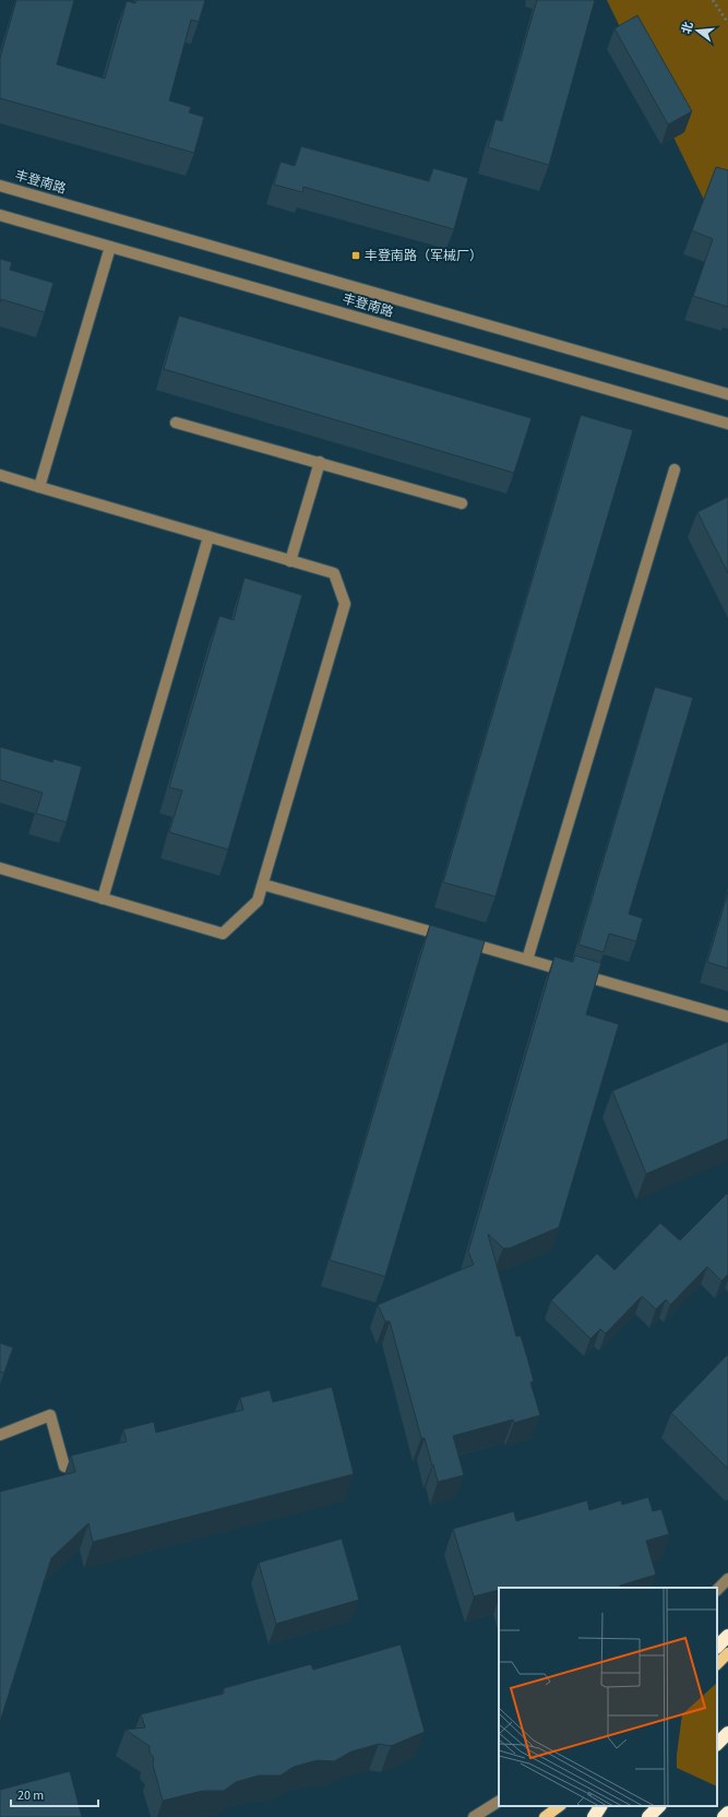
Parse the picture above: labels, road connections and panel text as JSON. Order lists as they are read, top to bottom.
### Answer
{
  "streets": {
    "street": ["丰登南路"]
  },
  "places": {
    "transit": ["丰登南路（军械厂）"]
  },
  "scale_bar": "20 m",
  "north": "left"
}
